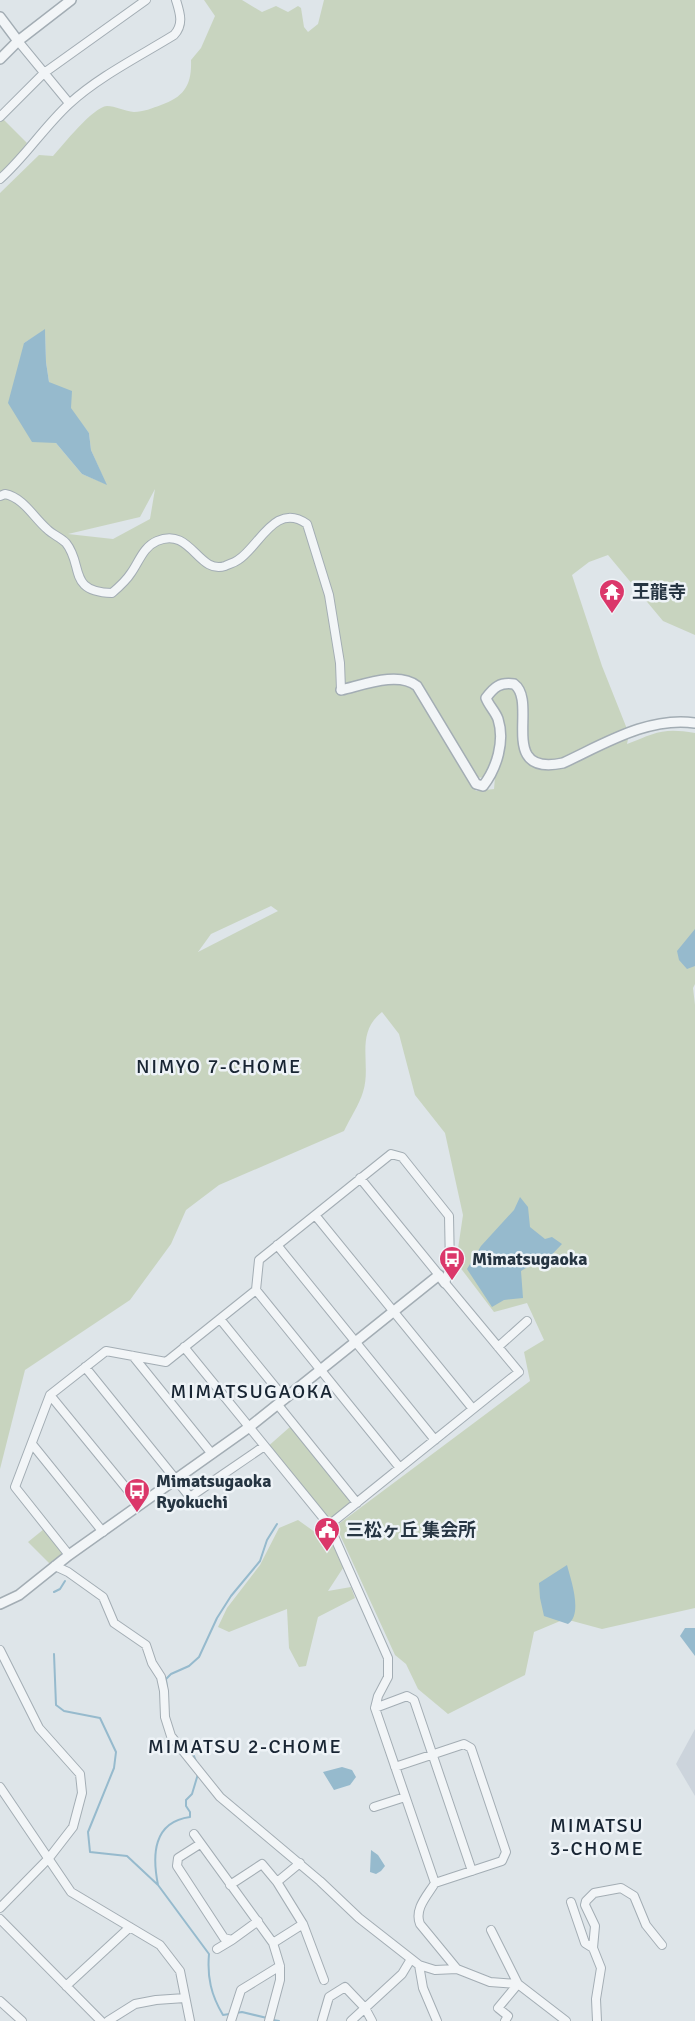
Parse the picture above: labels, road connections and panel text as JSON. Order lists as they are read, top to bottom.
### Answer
{
  "districts": [
    "NIMYO 7-CHOME",
    "MIMATSUGAOKA",
    "MIMATSU 2-CHOME",
    "MIMATSU 3-CHOME"
  ],
  "places": {
    "temple": ["王龍寺"],
    "bus stop": ["Mimatsugaoka", "Mimatsugaoka Ryokuchi"],
    "public building": ["三松ヶ丘 集会所"]
  }
}
